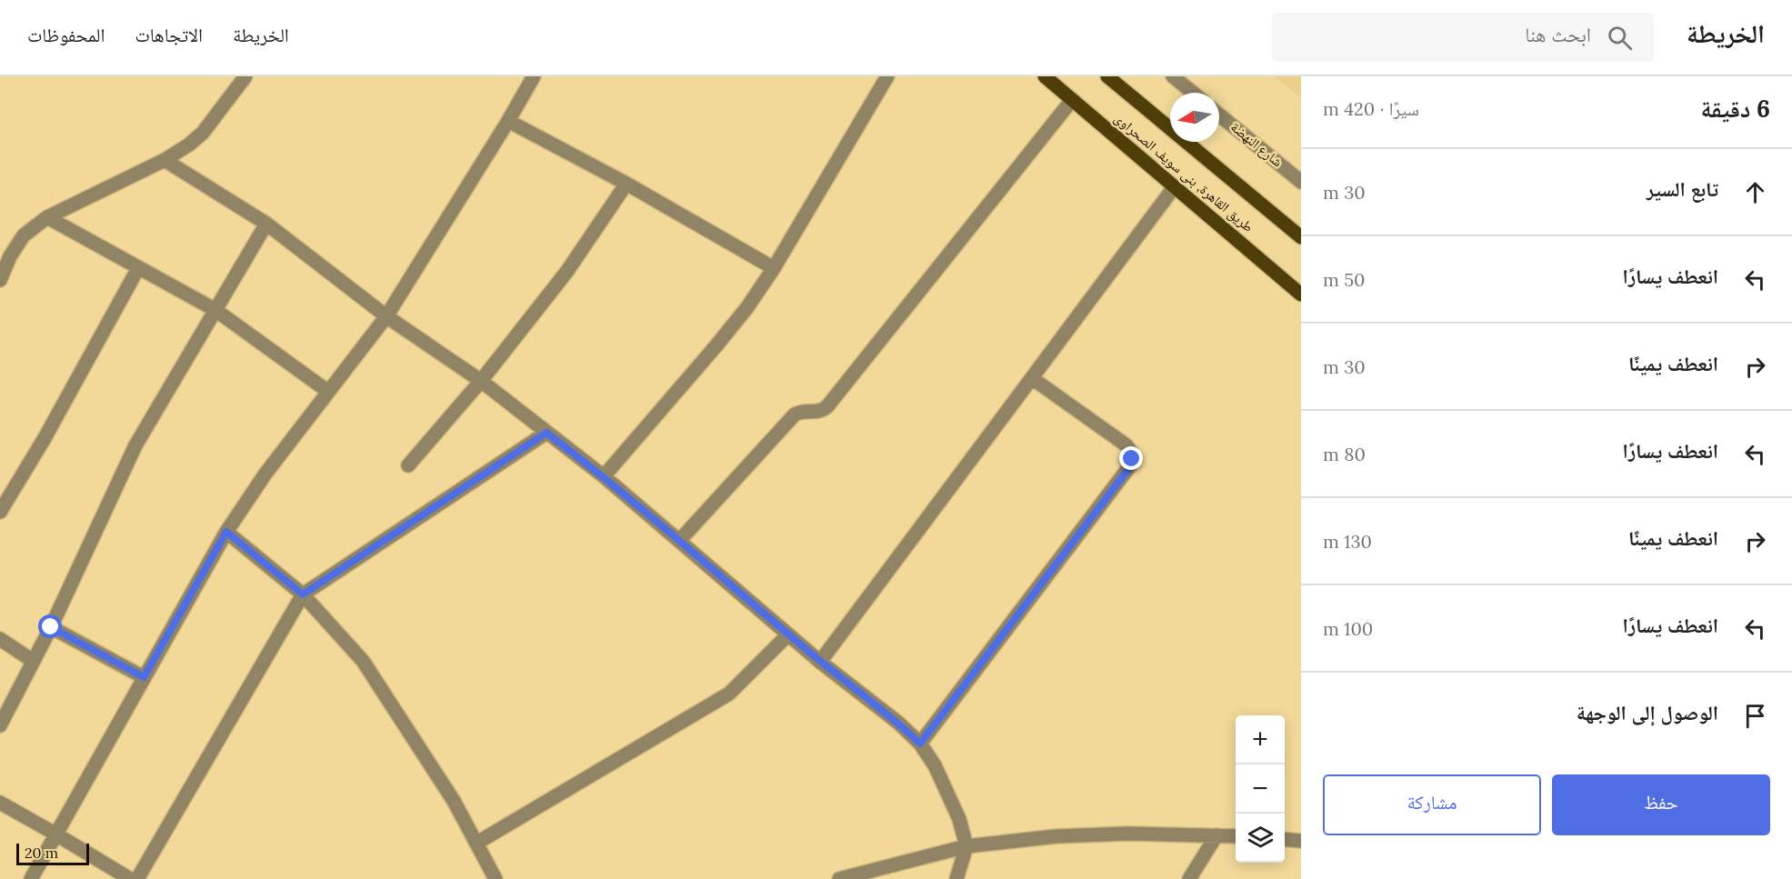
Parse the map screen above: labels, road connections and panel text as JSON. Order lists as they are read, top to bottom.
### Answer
{
  "streets": {
    "main road": ["طريق القاهرة, بنى سويف الصحراوى"],
    "street": ["شارع النهضة"]
  },
  "scale_bar": "20 m",
  "north": "left",
  "page": {
    "header": "الخريطة",
    "search": "ابحث هنا",
    "nav": ["الخريطة", "الاتجاهات", "المحفوظات"],
    "heading": ["6 دقيقة", "سيرًا · 420 m"],
    "list": [
      ["تابع السير", "30 m"],
      ["انعطف يسارًا", "50 m"],
      ["انعطف يمينًا", "30 m"],
      ["انعطف يسارًا", "80 m"],
      ["انعطف يمينًا", "130 m"],
      ["انعطف يسارًا", "100 m"],
      "الوصول إلى الوجهة"
    ],
    "map_buttons": ["+", "−"],
    "buttons": ["حفظ", "مشاركة"],
    "scale": "20 m"
  }
}
